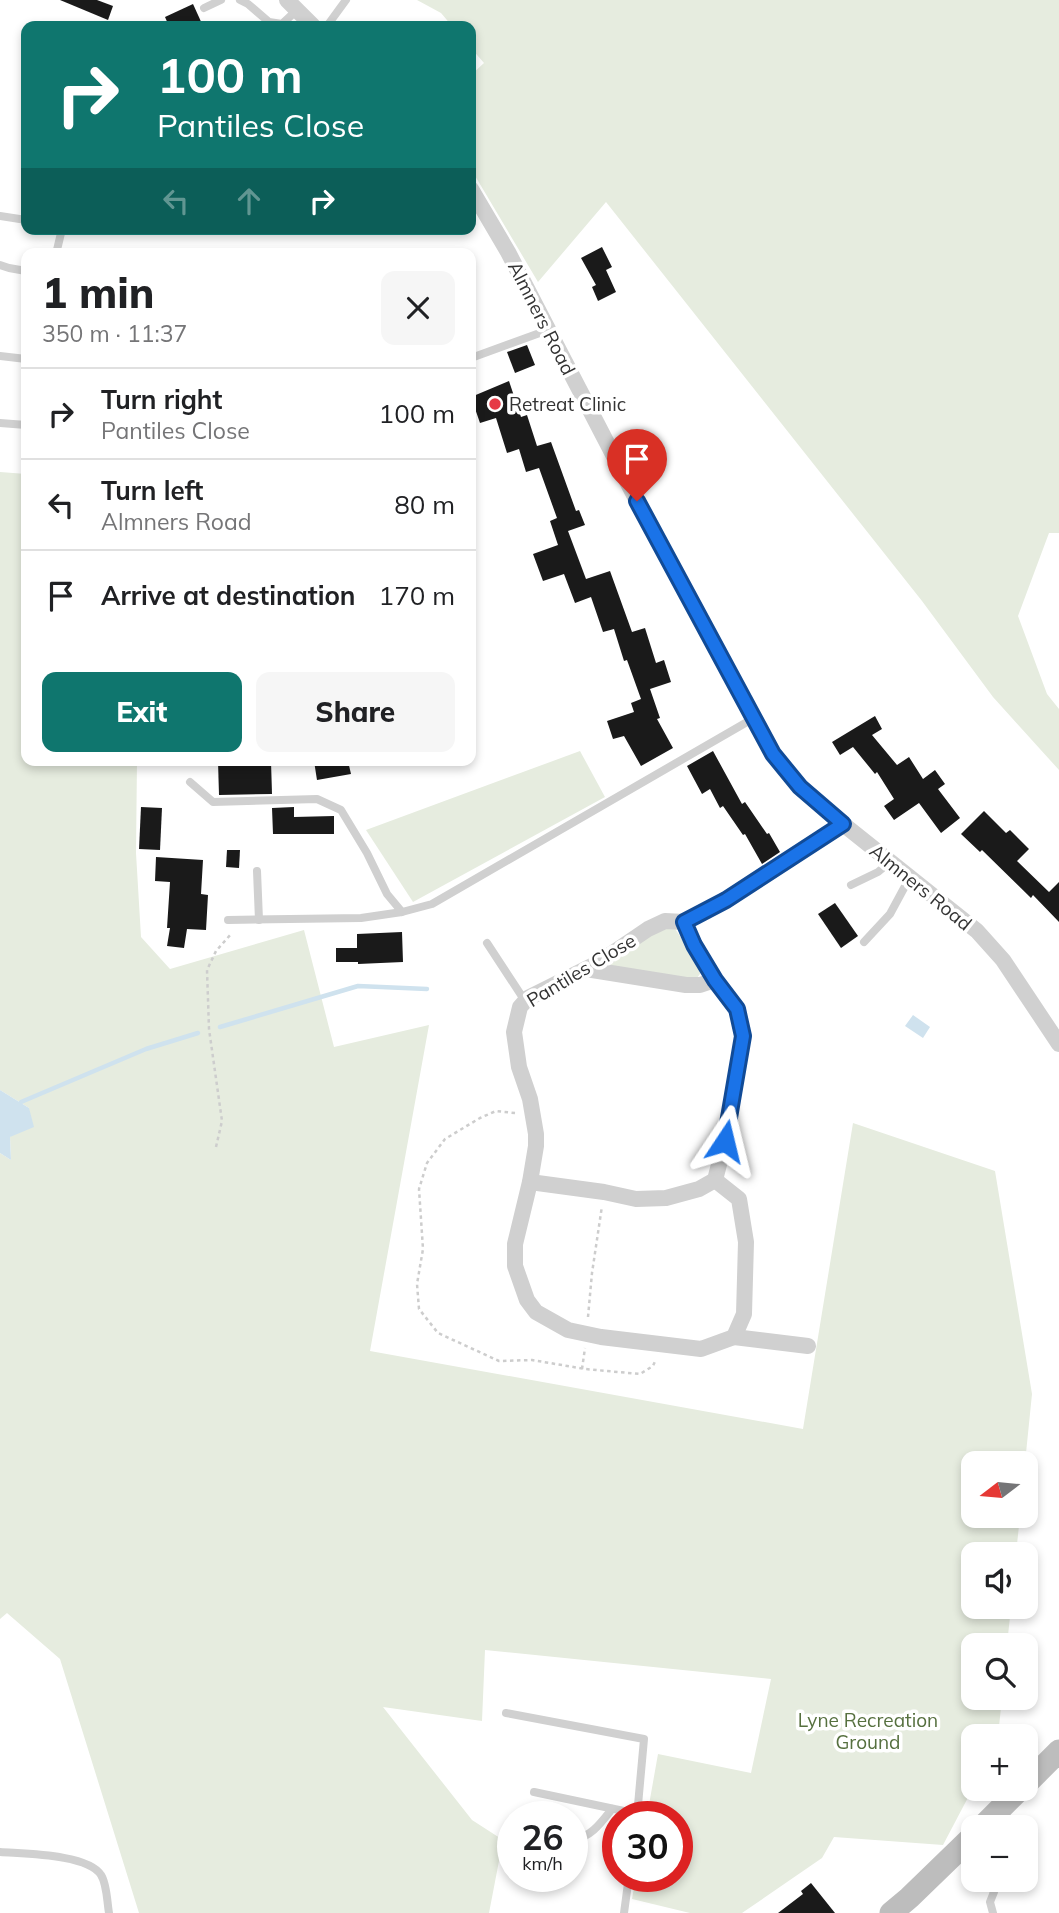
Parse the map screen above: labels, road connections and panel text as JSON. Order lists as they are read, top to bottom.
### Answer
{
  "streets": {
    "street": ["Almners Road", "Pantiles Close"]
  },
  "crossings": [
    ["Almners Road", "Pantiles Close"]
  ],
  "parks": ["Lyne Recreation Ground"],
  "places": ["Retreat Clinic"],
  "north": "left",
  "page": {
    "turn": ["100 m", "Pantiles Close"],
    "heading": ["1 min", "350 m · 11:37"],
    "list": [
      {
        "name": "Turn right",
        "note": "Pantiles Close",
        "value": "100 m"
      },
      {
        "name": "Turn left",
        "note": "Almners Road",
        "value": "80 m"
      },
      {
        "name": "Arrive at destination",
        "value": "170 m"
      }
    ],
    "buttons": ["Exit", "Share"],
    "map_buttons": ["+", "−"],
    "speed": "26 km/h",
    "limit": "30"
  }
}
